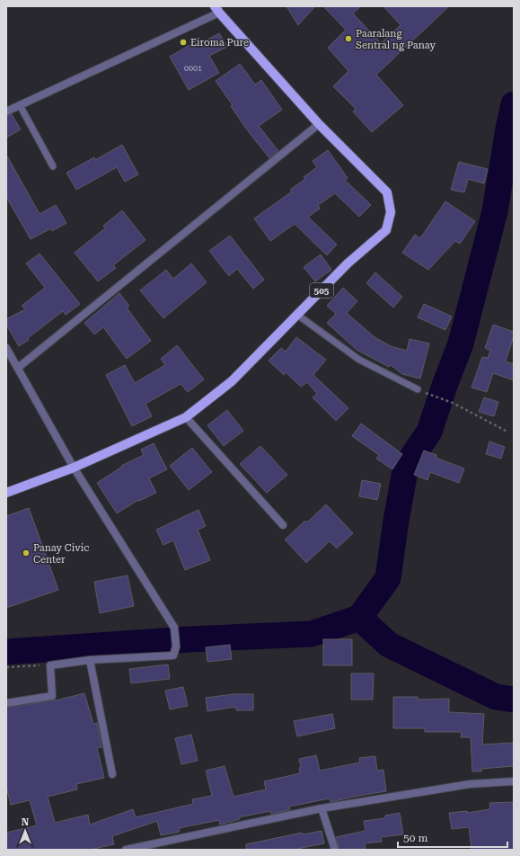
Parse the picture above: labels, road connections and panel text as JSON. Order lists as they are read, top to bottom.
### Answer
{
  "streets": {
    "main road": ["505"]
  },
  "places": ["Paaralang Sentral ng Panay", "Eiroma Pure", "Panay Civic Center"],
  "house_numbers": ["0001"],
  "scale_bar": "50 m",
  "north": "top"
}
